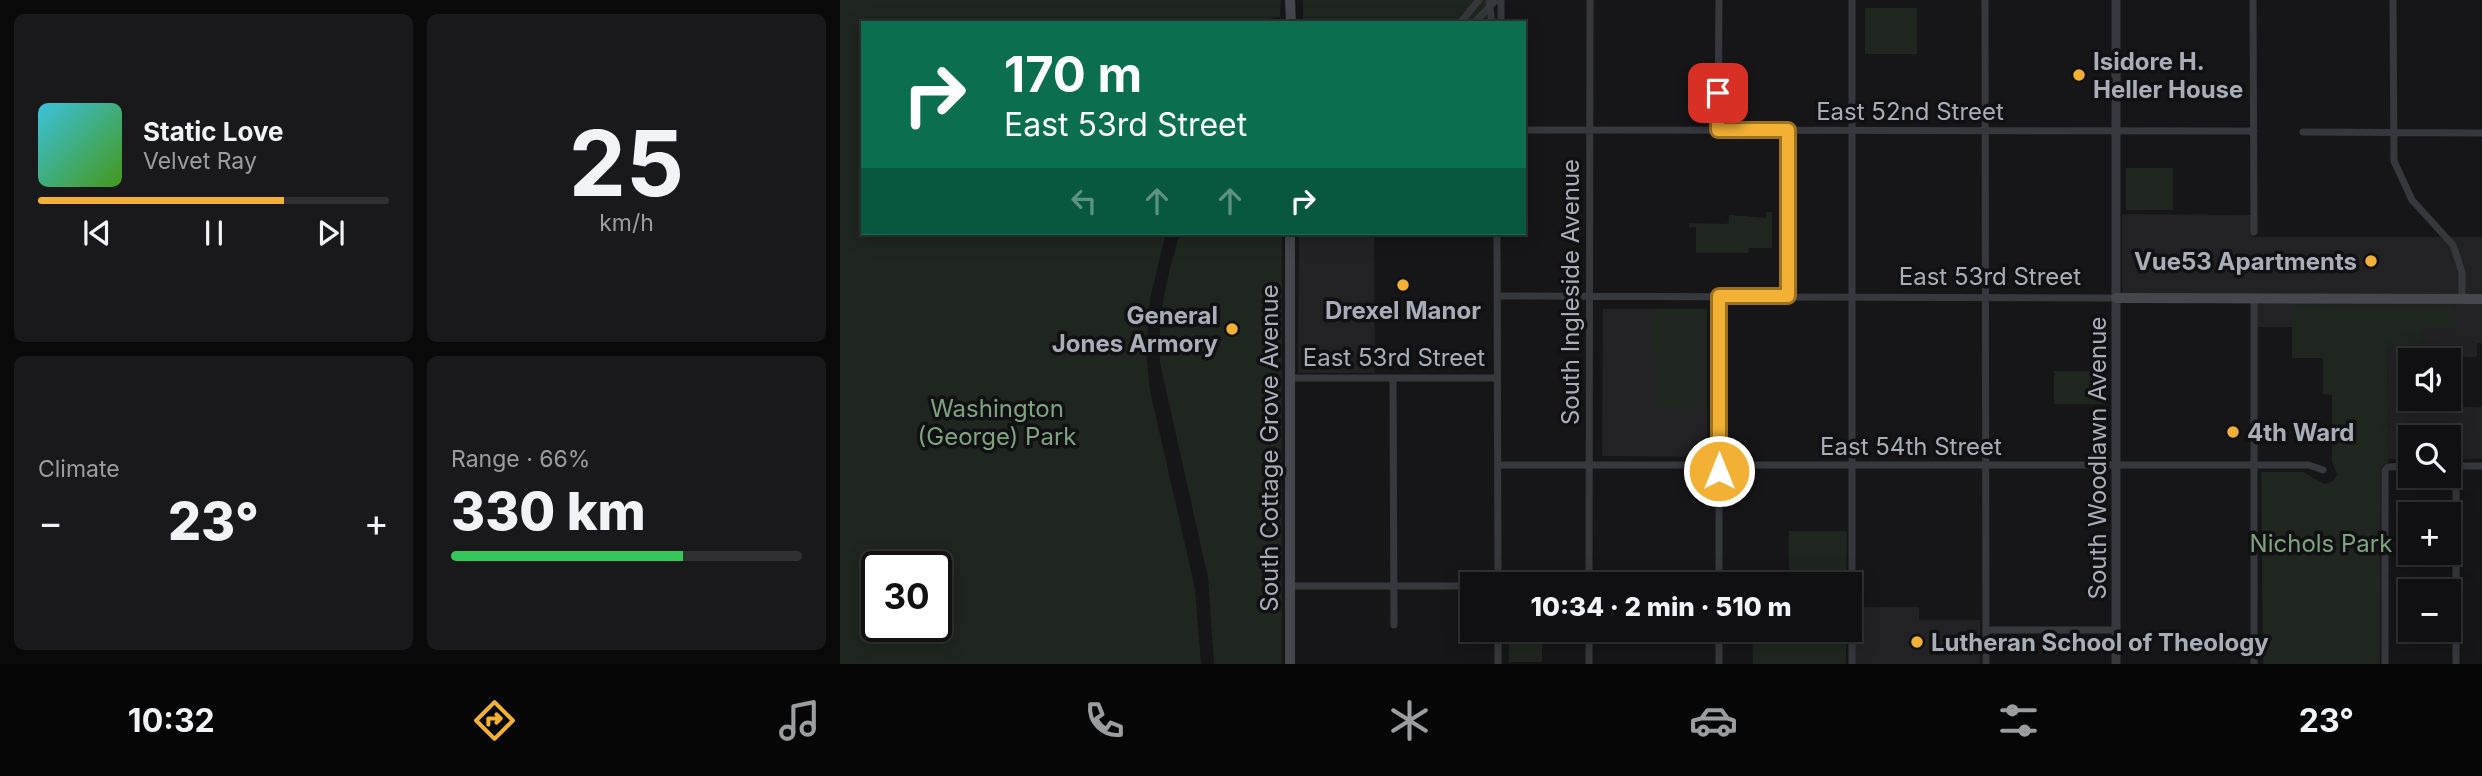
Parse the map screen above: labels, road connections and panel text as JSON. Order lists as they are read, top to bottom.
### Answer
{
  "streets": {
    "main road": ["East 53rd Street", "South Cottage Grove Avenue"],
    "street": [
      "East 52nd Street",
      "South Ingleside Avenue",
      "East 54th Street",
      "South Woodlawn Avenue"
    ]
  },
  "crossings": [
    ["East 52nd Street", "South Ingleside Avenue"],
    ["East 52nd Street", "South Woodlawn Avenue"],
    ["East 53rd Street", "South Ingleside Avenue"],
    ["East 53rd Street", "South Cottage Grove Avenue"],
    ["East 53rd Street", "South Woodlawn Avenue"],
    ["South Ingleside Avenue", "East 54th Street"],
    ["East 54th Street", "South Woodlawn Avenue"]
  ],
  "parks": ["Washington (George) Park", "Nichols Park"],
  "places": [
    "Isidore H. Heller House",
    "Vue53 Apartments",
    "Drexel Manor",
    "General Jones Armory",
    "4th Ward",
    "Lutheran School of Theology"
  ],
  "page": {
    "tile": [
      ["25", "km/h"],
      "Climate",
      ["Range · 66%", "330 km"]
    ],
    "turn": ["170 m", "East 53rd Street"],
    "song": ["Static Love", "Velvet Ray"],
    "map_buttons": ["+", "−"],
    "heat": ["−", "23°", "+"],
    "limit": "30",
    "trip": "10:34 · 2 min · 510 m",
    "tabs": ["10:32", "23°"]
  }
}
